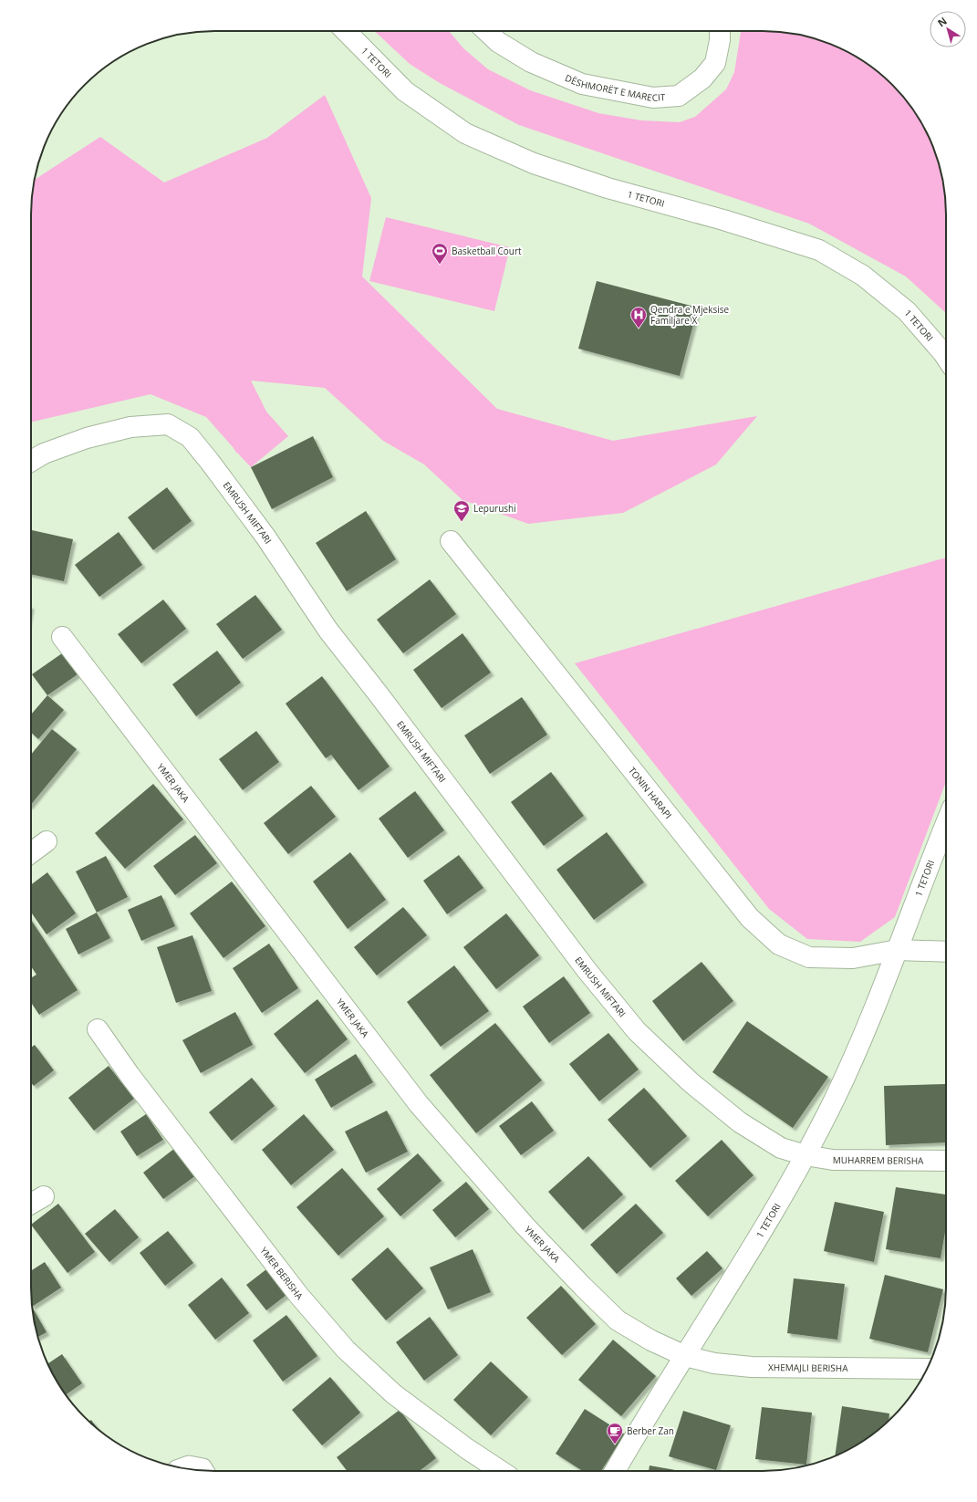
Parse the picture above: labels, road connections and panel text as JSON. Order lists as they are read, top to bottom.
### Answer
{
  "streets": {
    "street": [
      "1 TETORI",
      "DËSHMORËT E MARECIT",
      "EMRUSH MIFTARI",
      "YMER JAKA",
      "TONIN HARAPI",
      "MUHARREM BERISHA",
      "YMER BERISHA",
      "XHEMAJLI BERISHA"
    ]
  },
  "crossings": [
    ["1 TETORI", "EMRUSH MIFTARI"],
    ["1 TETORI", "YMER JAKA"],
    ["1 TETORI", "TONIN HARAPI"],
    ["1 TETORI", "MUHARREM BERISHA"],
    ["1 TETORI", "XHEMAJLI BERISHA"],
    ["EMRUSH MIFTARI", "MUHARREM BERISHA"],
    ["YMER JAKA", "XHEMAJLI BERISHA"]
  ],
  "places": {
    "sports": ["Basketball Court"],
    "hospital": ["Qendra e Mjeksise Familjare X"],
    "school or university": ["Lepurushi"],
    "cafe": ["Berber Zan"]
  },
  "north": "top left"
}
